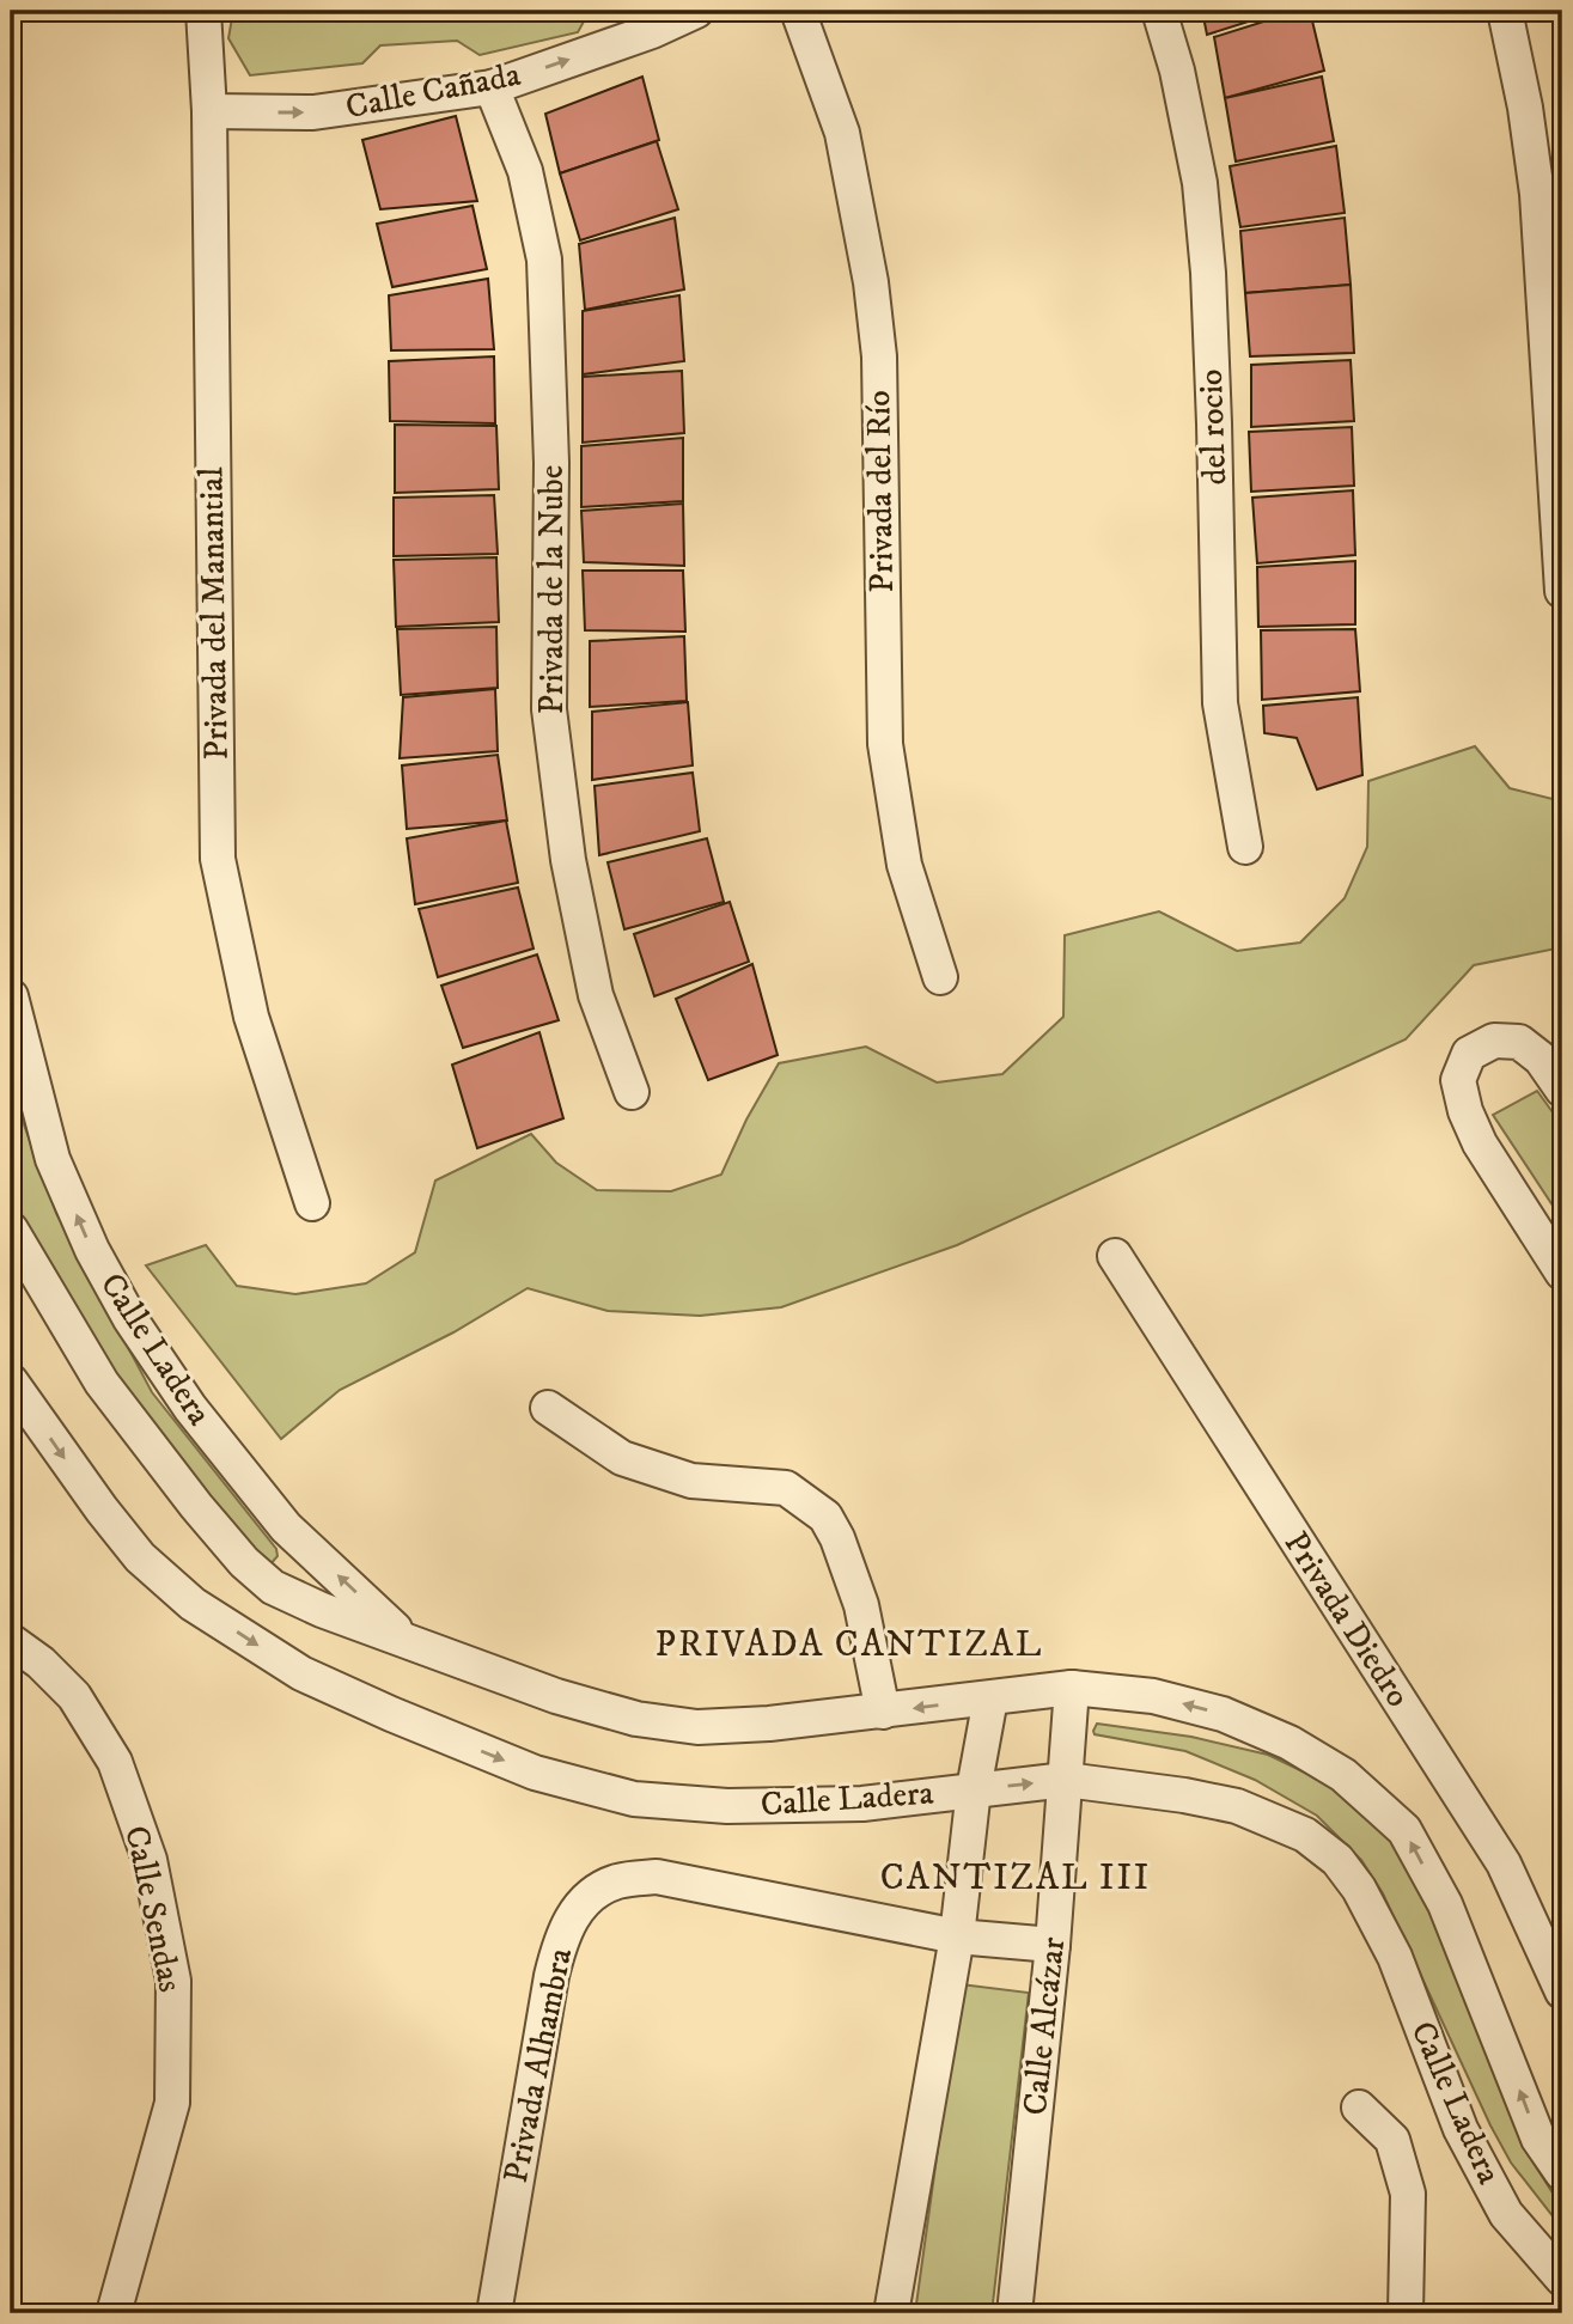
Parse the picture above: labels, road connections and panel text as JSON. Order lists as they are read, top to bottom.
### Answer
{
  "streets": {
    "street": [
      "Calle Cañada",
      "del rocio",
      "Privada del Río",
      "Privada de la Nube",
      "Privada del Manantial",
      "Calle Ladera",
      "Privada Diedro",
      "Calle Sendas",
      "Calle Alcázar",
      "Privada Alhambra"
    ]
  },
  "crossings": [
    ["Calle Cañada", "Privada de la Nube"],
    ["Calle Cañada", "Privada del Manantial"],
    ["Calle Ladera", "Calle Alcázar"],
    ["Calle Alcázar", "Privada Alhambra"]
  ],
  "one_way": ["Calle Cañada"],
  "districts": ["PRIVADA CANTIZAL", "CANTIZAL III"]
}
